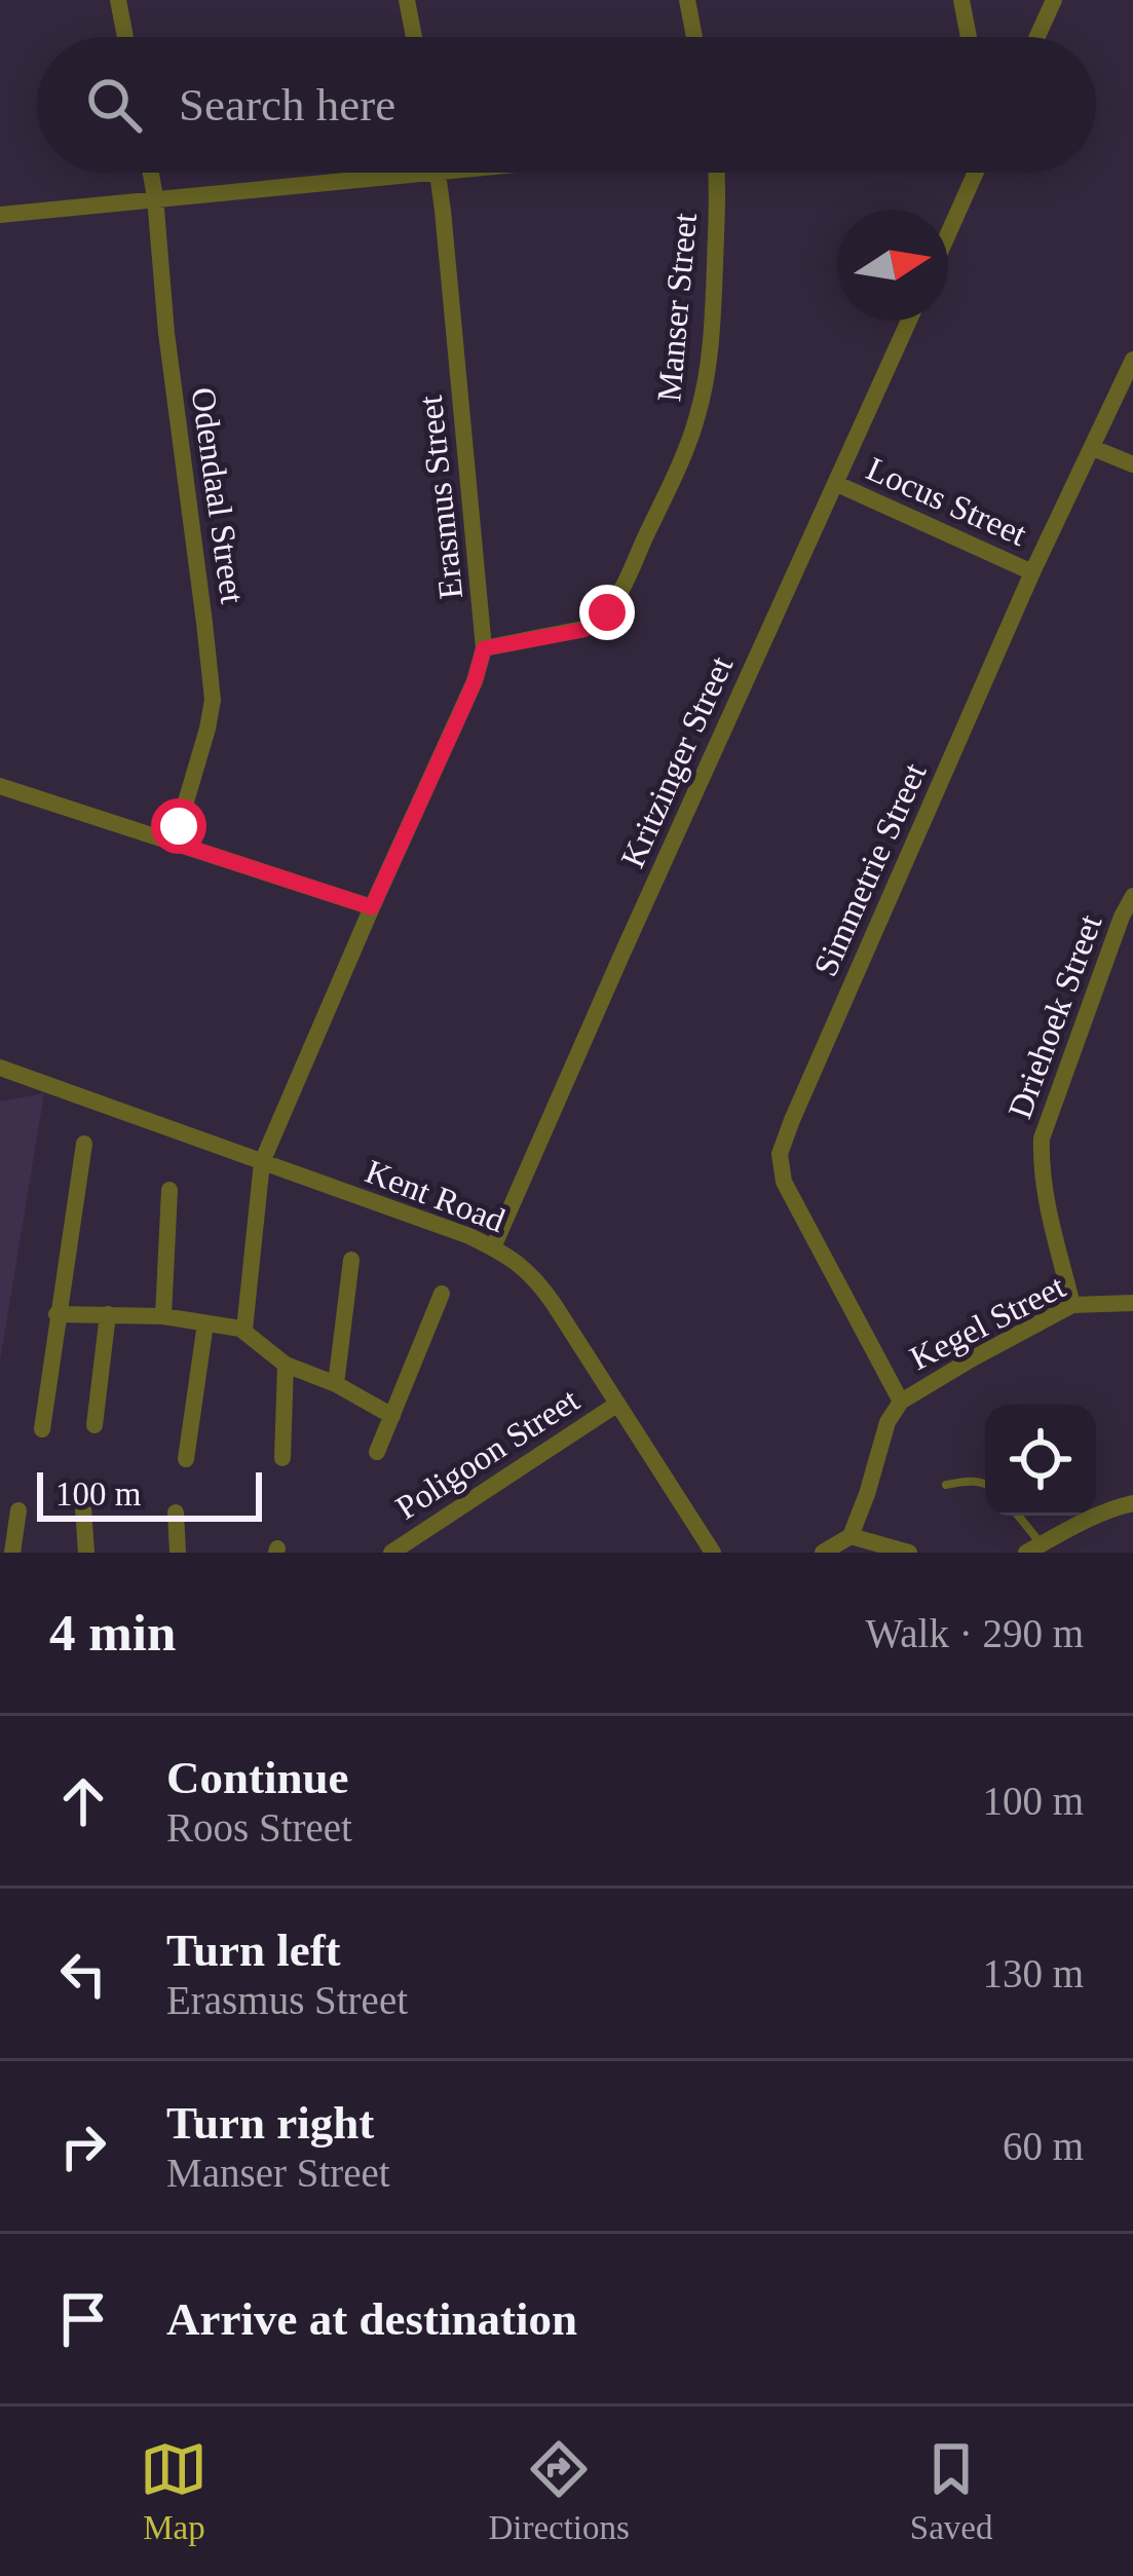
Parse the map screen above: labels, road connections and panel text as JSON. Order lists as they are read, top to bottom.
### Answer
{
  "streets": {
    "street": [
      "Manser Street",
      "Odendaal Street",
      "Erasmus Street",
      "Locus Street",
      "Kritzinger Street",
      "Simmetrie Street",
      "Driehoek Street",
      "Kent Road",
      "Kegel Street",
      "Poligoon Street"
    ]
  },
  "crossings": [
    ["Manser Street", "Erasmus Street"],
    ["Erasmus Street", "Kent Road"],
    ["Locus Street", "Kritzinger Street"],
    ["Locus Street", "Simmetrie Street"],
    ["Kritzinger Street", "Kent Road"],
    ["Simmetrie Street", "Kegel Street"],
    ["Driehoek Street", "Kegel Street"],
    ["Kent Road", "Poligoon Street"]
  ],
  "scale_bar": "100 m",
  "north": "right",
  "page": {
    "search": "Search here",
    "scale": "100 m",
    "heading": ["4 min", "Walk · 290 m"],
    "list": [
      ["Continue", "Roos Street", "100 m"],
      ["Turn left", "Erasmus Street", "130 m"],
      ["Turn right", "Manser Street", "60 m"],
      "Arrive at destination"
    ],
    "nav": ["Map", "Directions", "Saved"]
  }
}
